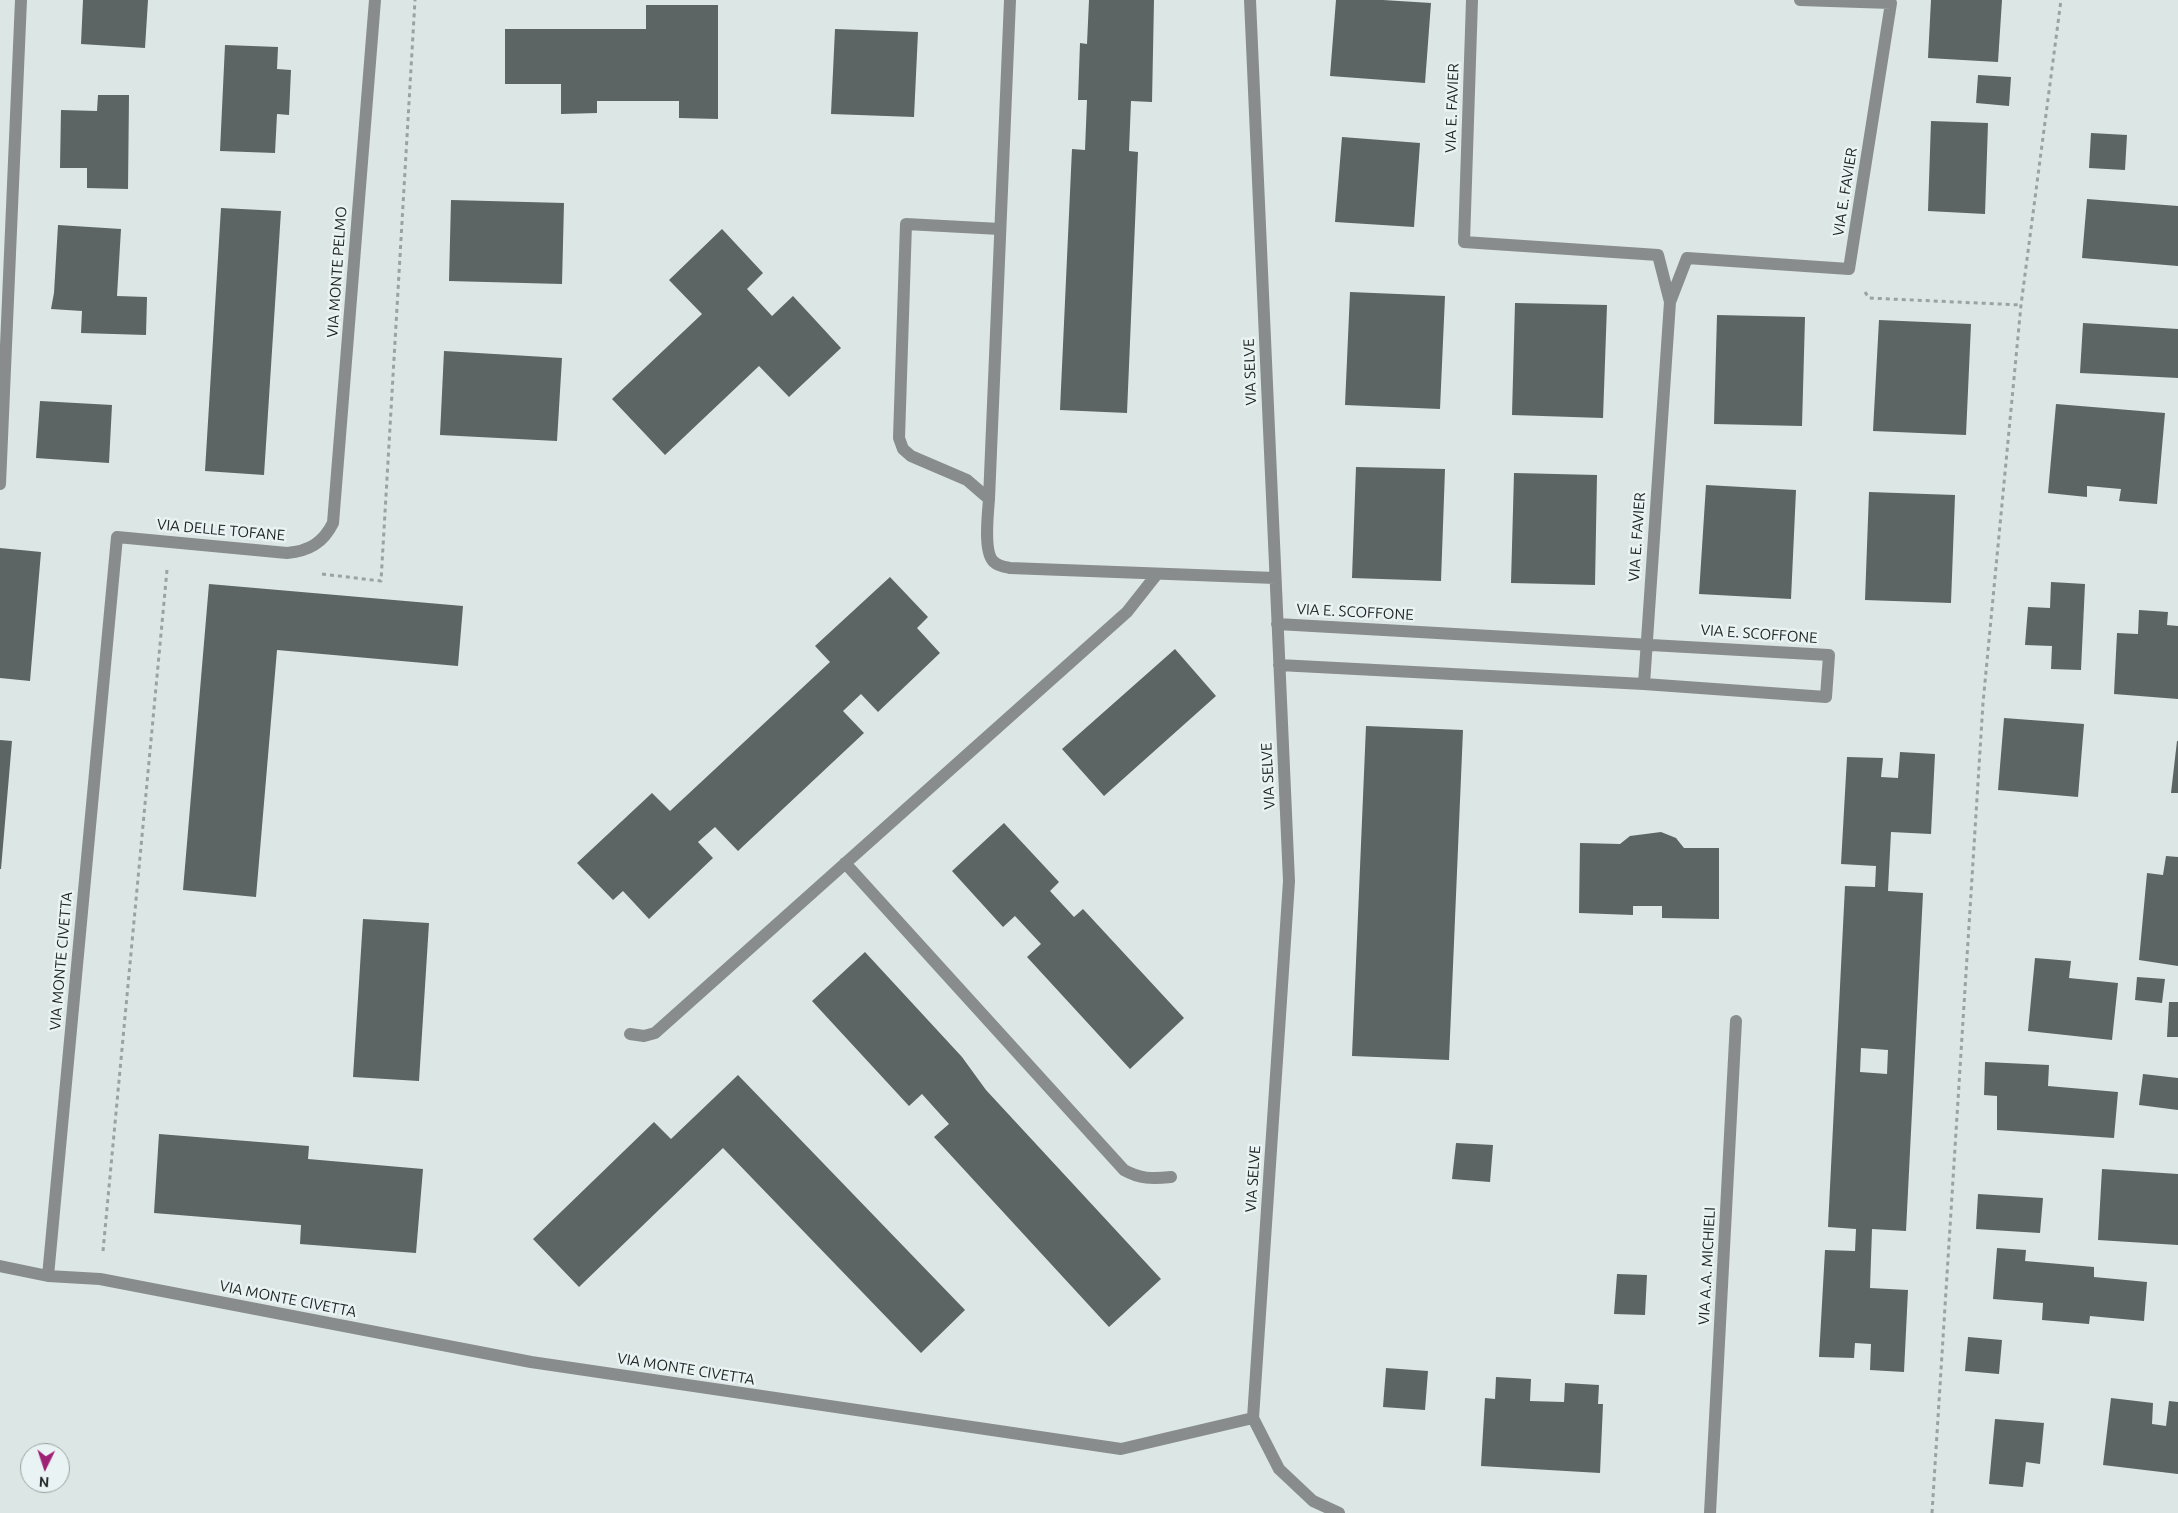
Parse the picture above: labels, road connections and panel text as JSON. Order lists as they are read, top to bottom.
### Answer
{
  "streets": {
    "street": [
      "VIA E. FAVIER",
      "VIA MONTE PELMO",
      "VIA SELVE",
      "VIA DELLE TOFANE",
      "VIA E. SCOFFONE",
      "VIA MONTE CIVETTA",
      "VIA A.A. MICHIELI"
    ]
  },
  "crossings": [
    ["VIA E. FAVIER", "VIA E. SCOFFONE"],
    ["VIA MONTE PELMO", "VIA DELLE TOFANE"],
    ["VIA SELVE", "VIA E. SCOFFONE"],
    ["VIA SELVE", "VIA MONTE CIVETTA"],
    ["VIA DELLE TOFANE", "VIA MONTE CIVETTA"]
  ],
  "north": "bottom"
}
